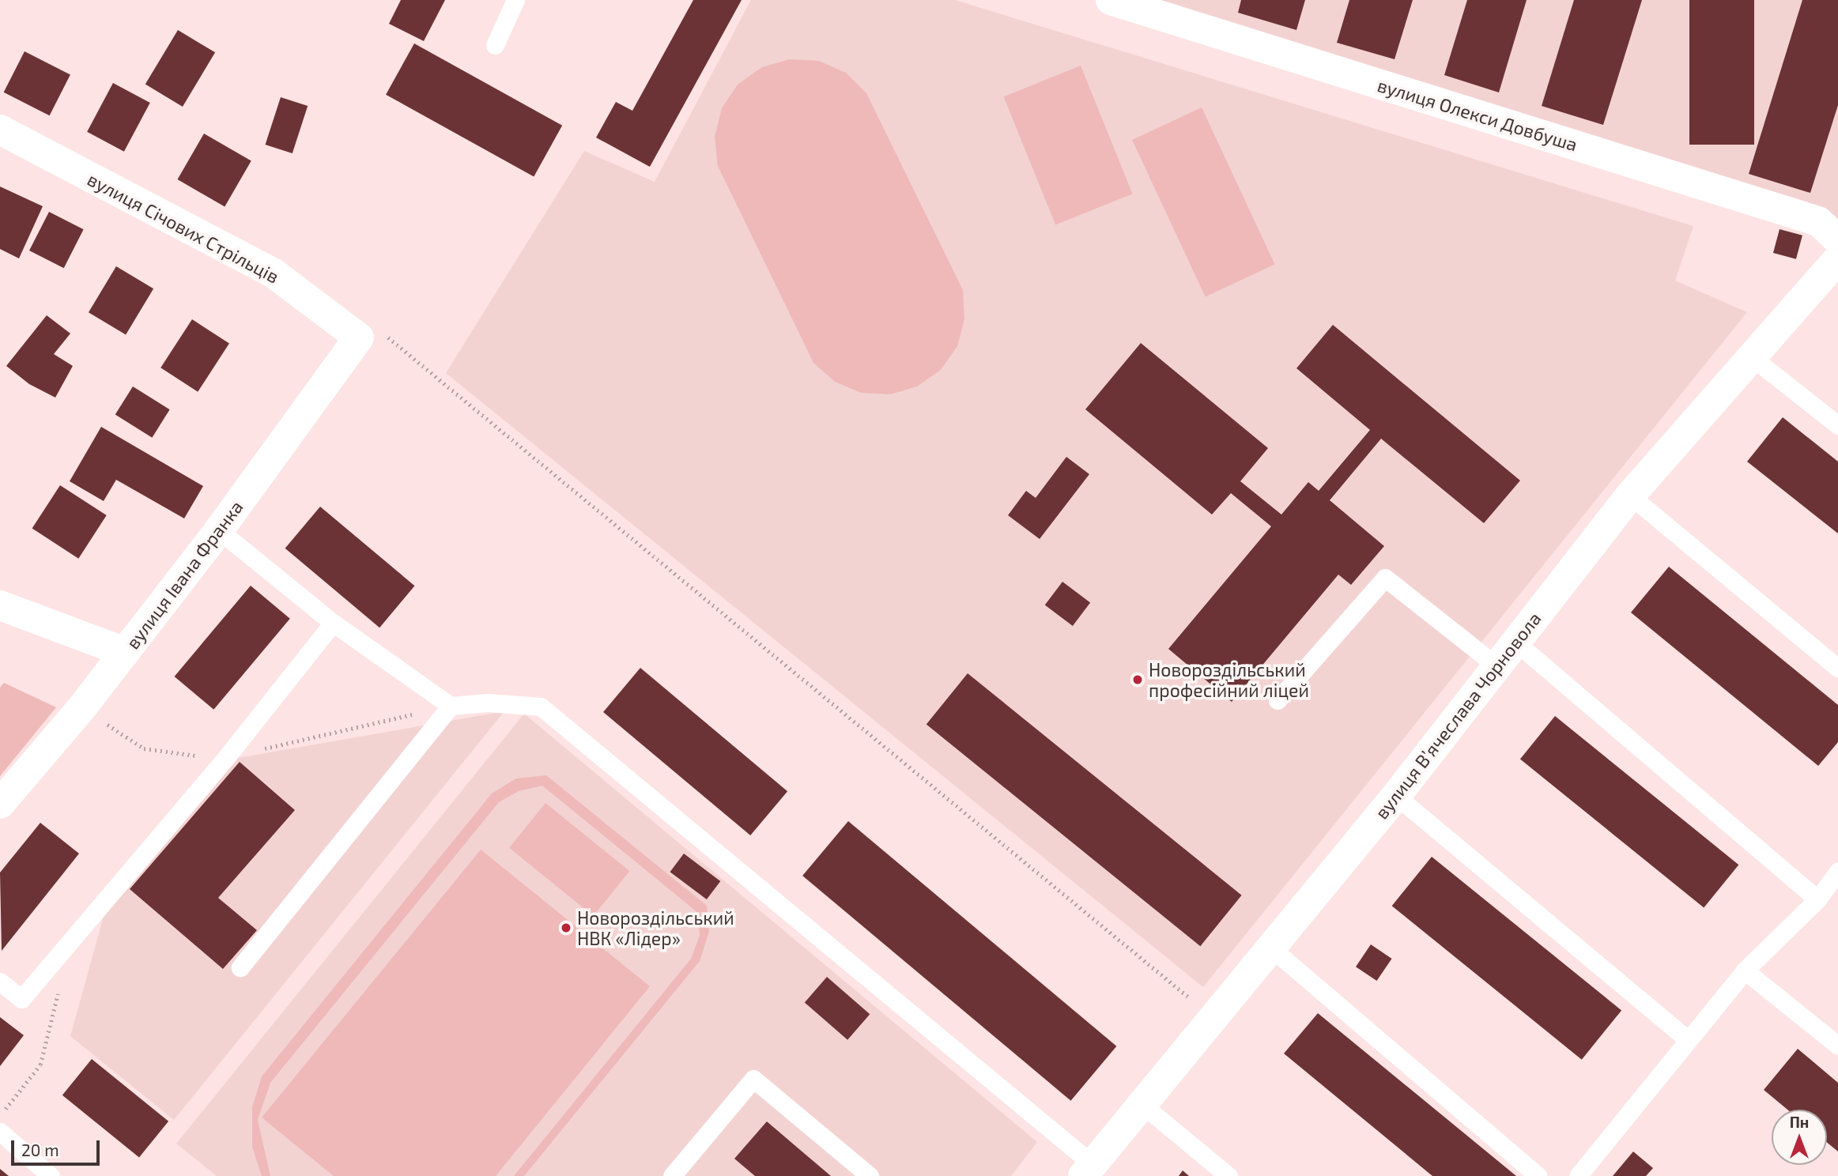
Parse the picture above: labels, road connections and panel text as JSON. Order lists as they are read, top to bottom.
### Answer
{
  "streets": {
    "street": [
      "вулиця Олекси Довбуша",
      "вулиця Січових Стрільців",
      "вулиця Івана Франка",
      "вулиця Вʼячеслава Чорновола"
    ]
  },
  "crossings": [
    ["вулиця Січових Стрільців", "вулиця Івана Франка"]
  ],
  "places": ["Новороздільський професійний ліцей", "Новороздільський НВК «Лідер»"],
  "scale_bar": "20 m",
  "north": "top"
}
